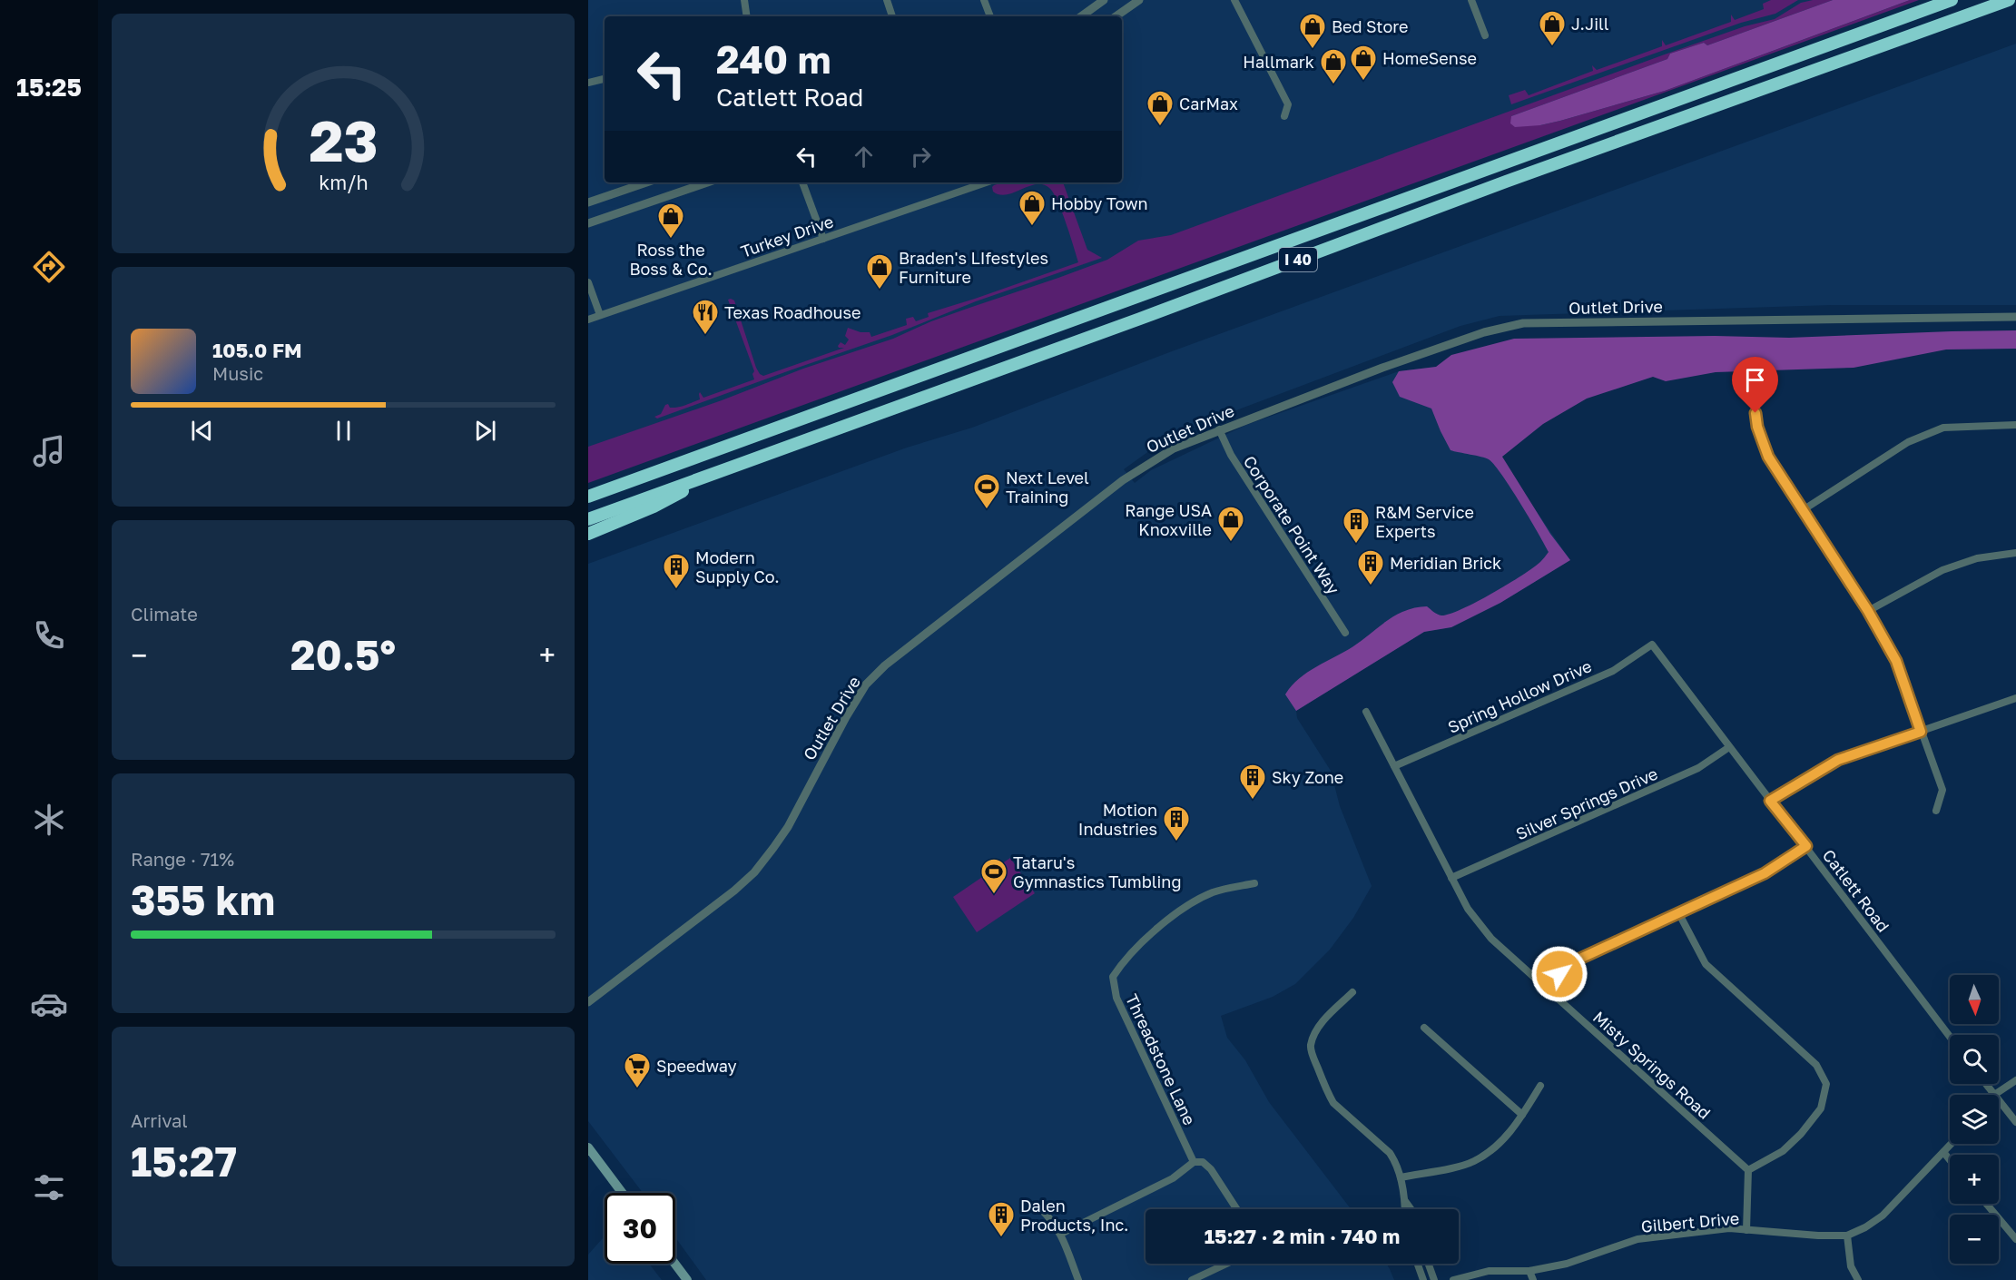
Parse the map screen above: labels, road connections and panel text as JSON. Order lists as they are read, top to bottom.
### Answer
{
  "streets": {
    "highway": ["I 40"],
    "street": [
      "Turkey Drive",
      "Outlet Drive",
      "Corporate Point Way",
      "Spring Hollow Drive",
      "Silver Springs Drive",
      "Catlett Road",
      "Threadstone Lane",
      "Misty Springs Road",
      "Gilbert Drive"
    ]
  },
  "crossings": [
    ["Outlet Drive", "Corporate Point Way"],
    ["Spring Hollow Drive", "Catlett Road"],
    ["Spring Hollow Drive", "Misty Springs Road"],
    ["Silver Springs Drive", "Catlett Road"],
    ["Silver Springs Drive", "Misty Springs Road"]
  ],
  "places": {
    "shop": [
      "J.Jill",
      "Bed Store",
      "HomeSense",
      "Hallmark",
      "CarMax",
      "Hobby Town",
      "Ross the Boss & Co.",
      "Braden's LIfestyles Furniture",
      "Range USA Knoxville"
    ],
    "restaurant": ["Texas Roadhouse"],
    "sports": ["Next Level Training", "Tataru's Gymnastics Tumbling"],
    "building": [
      "R&M Service Experts",
      "Meridian Brick",
      "Modern Supply Co.",
      "Sky Zone",
      "Motion Industries",
      "Dalen Products, Inc."
    ],
    "supermarket": ["Speedway"]
  },
  "north": "bottom",
  "page": {
    "tabs": "15:25",
    "turn": ["240 m", "Catlett Road"],
    "song": ["105.0 FM", "Music"],
    "tile": [
      "Climate",
      ["Range · 71%", "355 km"],
      ["Arrival", "15:27"]
    ],
    "heat": ["−", "20.5°", "+"],
    "map_buttons": ["+", "−"],
    "limit": "30",
    "trip": "15:27 · 2 min · 740 m",
    "gauge": ["23", "km/h"]
  }
}
